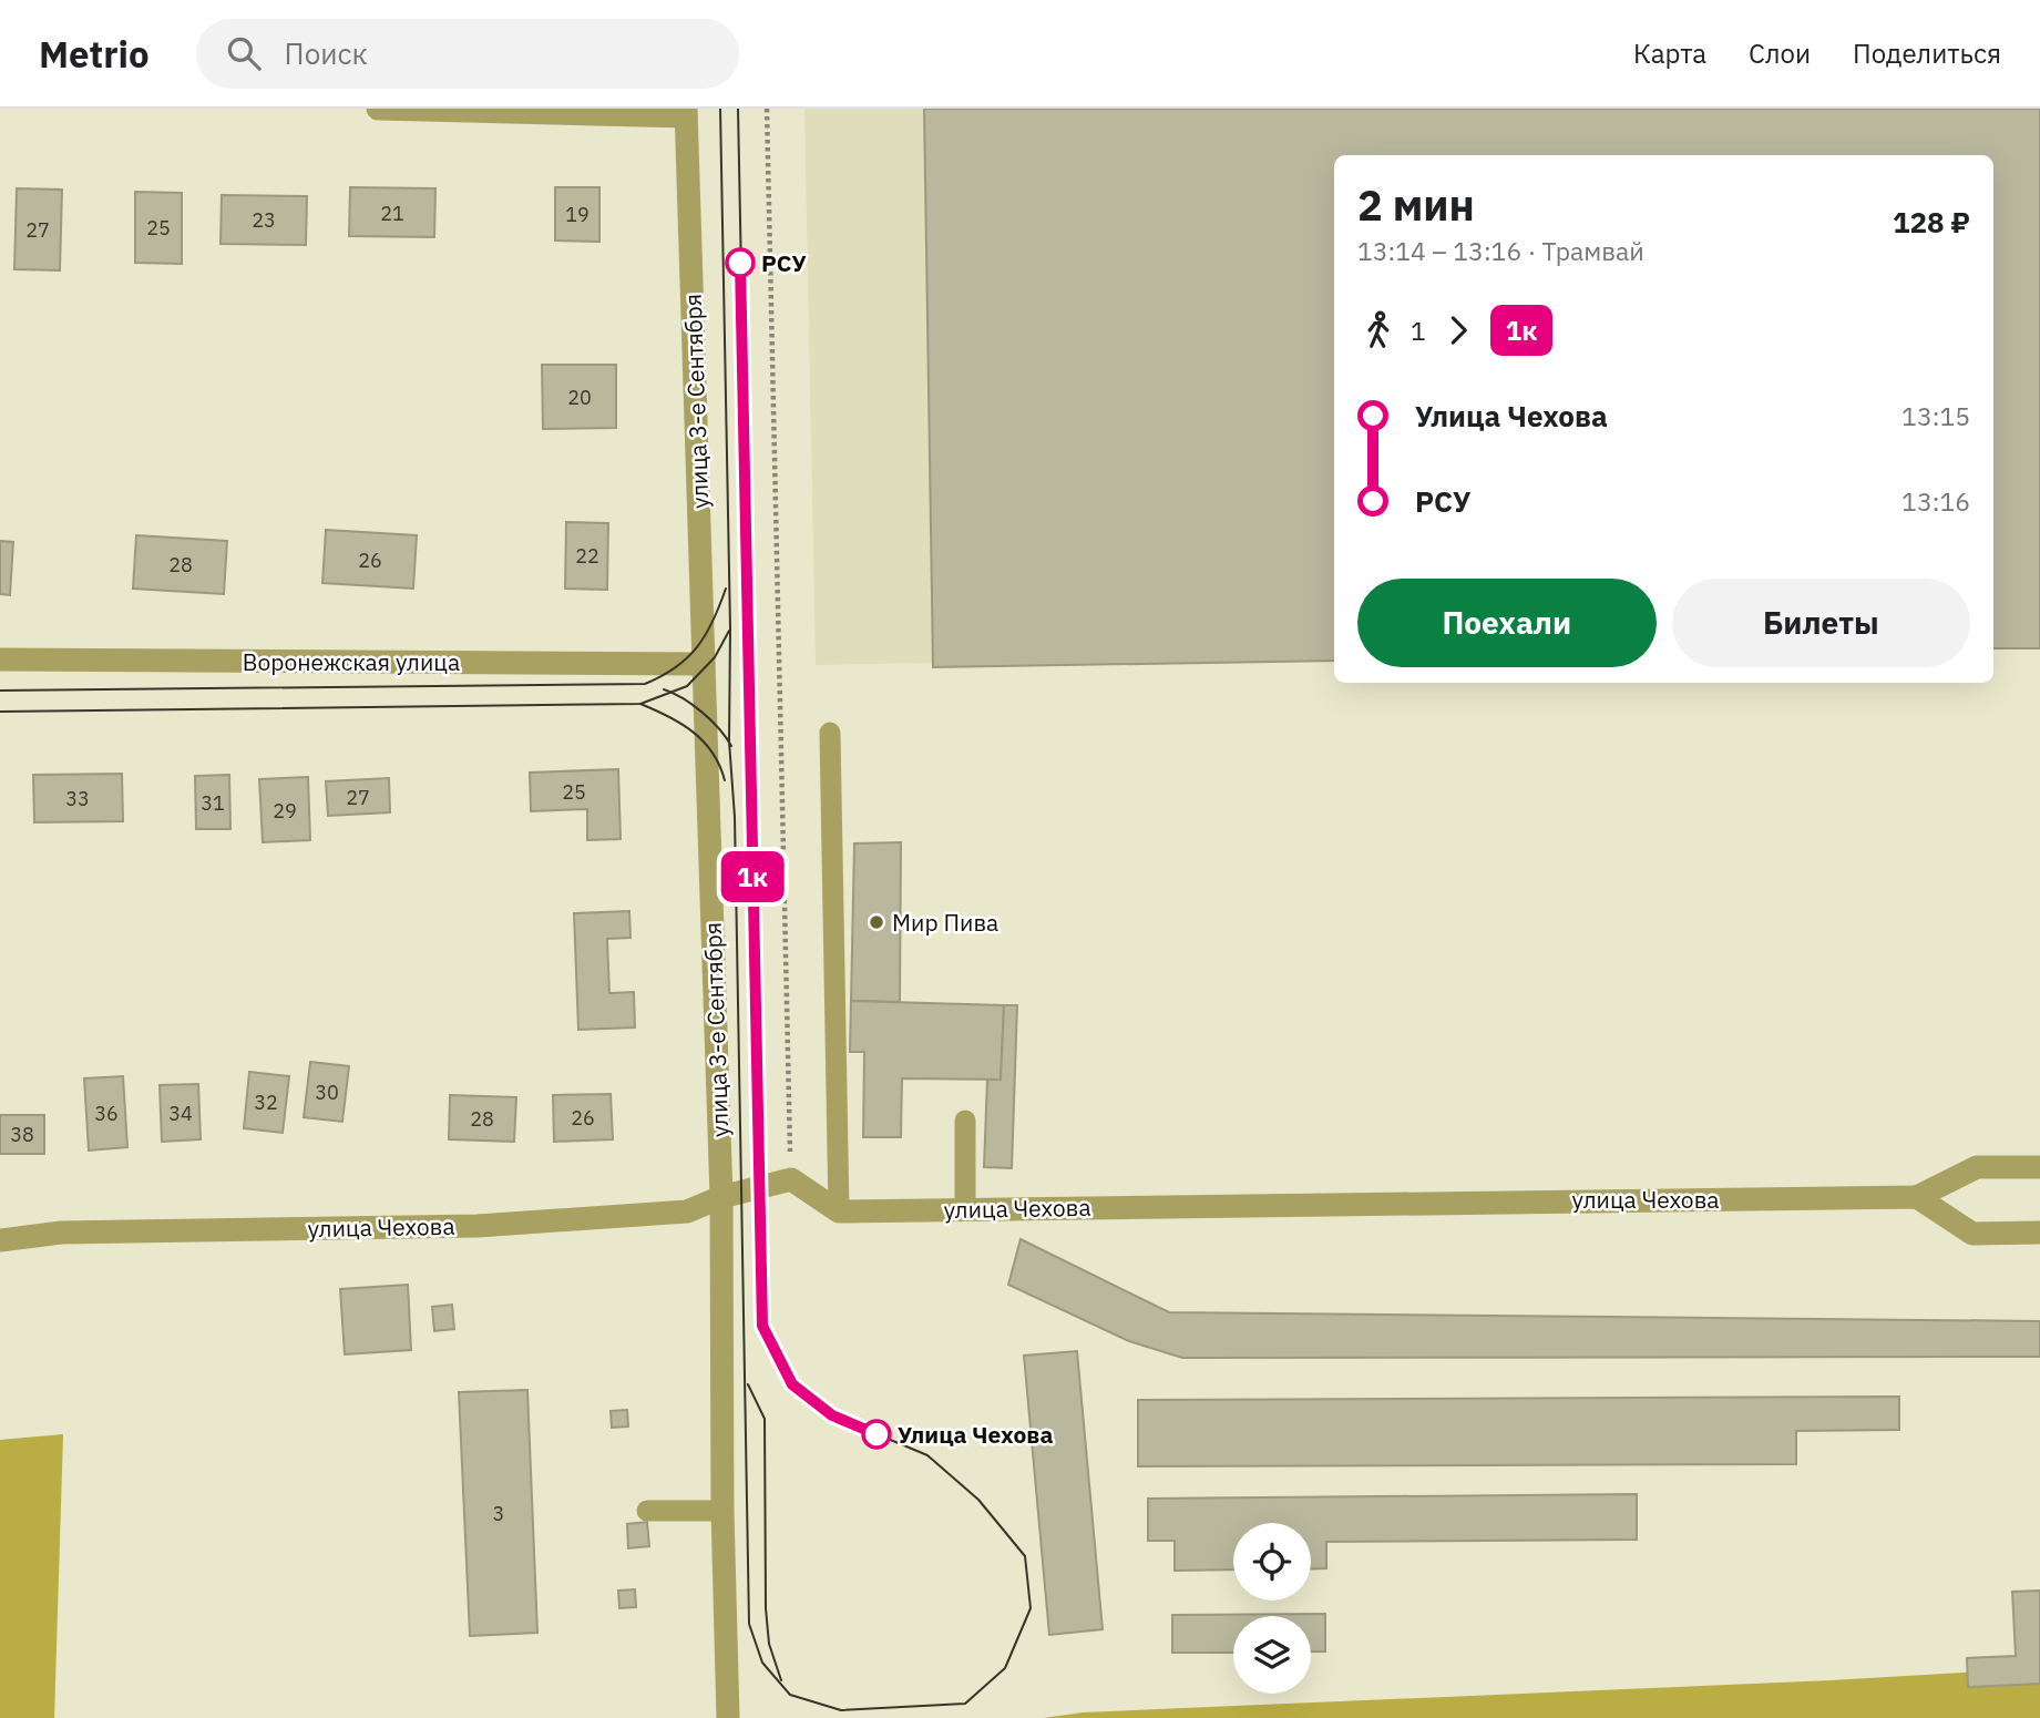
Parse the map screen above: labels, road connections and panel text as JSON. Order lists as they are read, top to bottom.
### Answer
{
  "streets": {
    "street": ["улица 3-е Сентября", "Воронежская улица", "улица Чехова"]
  },
  "crossings": [
    ["улица 3-е Сентября", "Воронежская улица"],
    ["улица 3-е Сентября", "улица Чехова"]
  ],
  "places": ["РСУ", "Мир Пива", "Улица Чехова"],
  "lines": ["tram line 1к"],
  "house_numbers": [
    "21",
    "19",
    "23",
    "25",
    "27",
    "20",
    "22",
    "26",
    "28",
    "25",
    "27",
    "33",
    "31",
    "29",
    "30",
    "32",
    "36",
    "34",
    "26",
    "28",
    "38",
    "3"
  ],
  "page": {
    "header": "Metrio",
    "search": "Поиск",
    "nav": ["Карта", "Слои", "Поделиться"],
    "on_map": "1к",
    "heading": ["2 мин", "13:14 – 13:16 · Трамвай", "128 ₽"],
    "legs": ["1", "1к"],
    "list": [
      {
        "name": "Улица Чехова",
        "value": "13:15"
      },
      {
        "name": "РСУ",
        "value": "13:16"
      }
    ],
    "buttons": ["Поехали", "Билеты"]
  }
}
